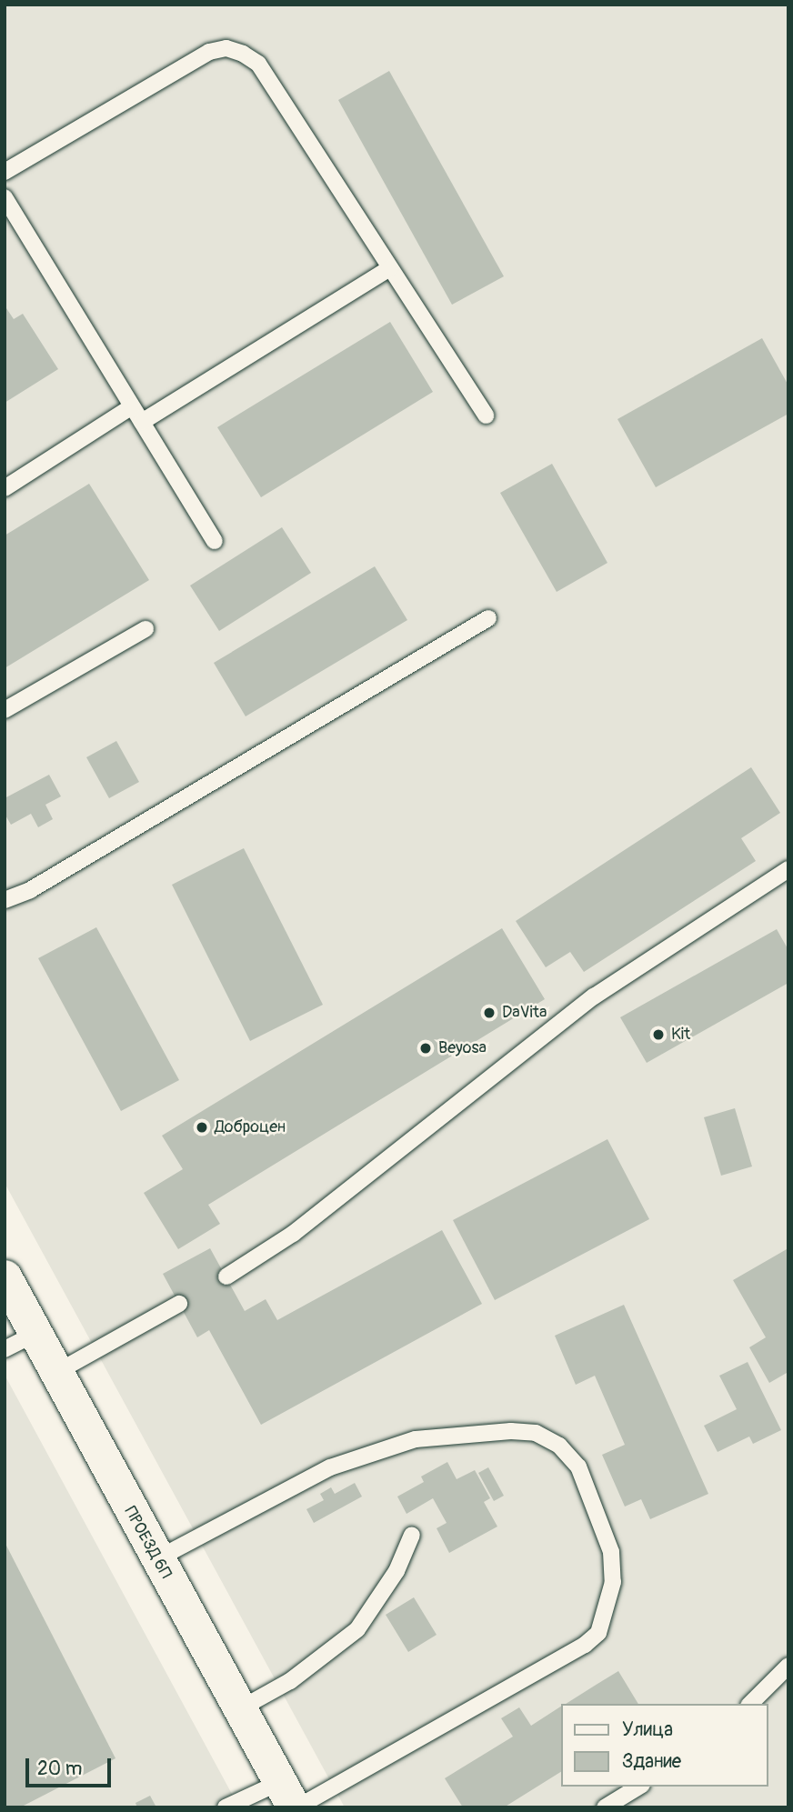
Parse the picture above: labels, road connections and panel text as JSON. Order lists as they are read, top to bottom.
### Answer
{
  "streets": {
    "street": ["ПРОЕЗД 6П"]
  },
  "places": [
    "DaVita",
    "Kit",
    "Beyosa",
    "Доброцен"
  ],
  "legend": ["Улица", "Здание"],
  "scale_bar": "20 m"
}
